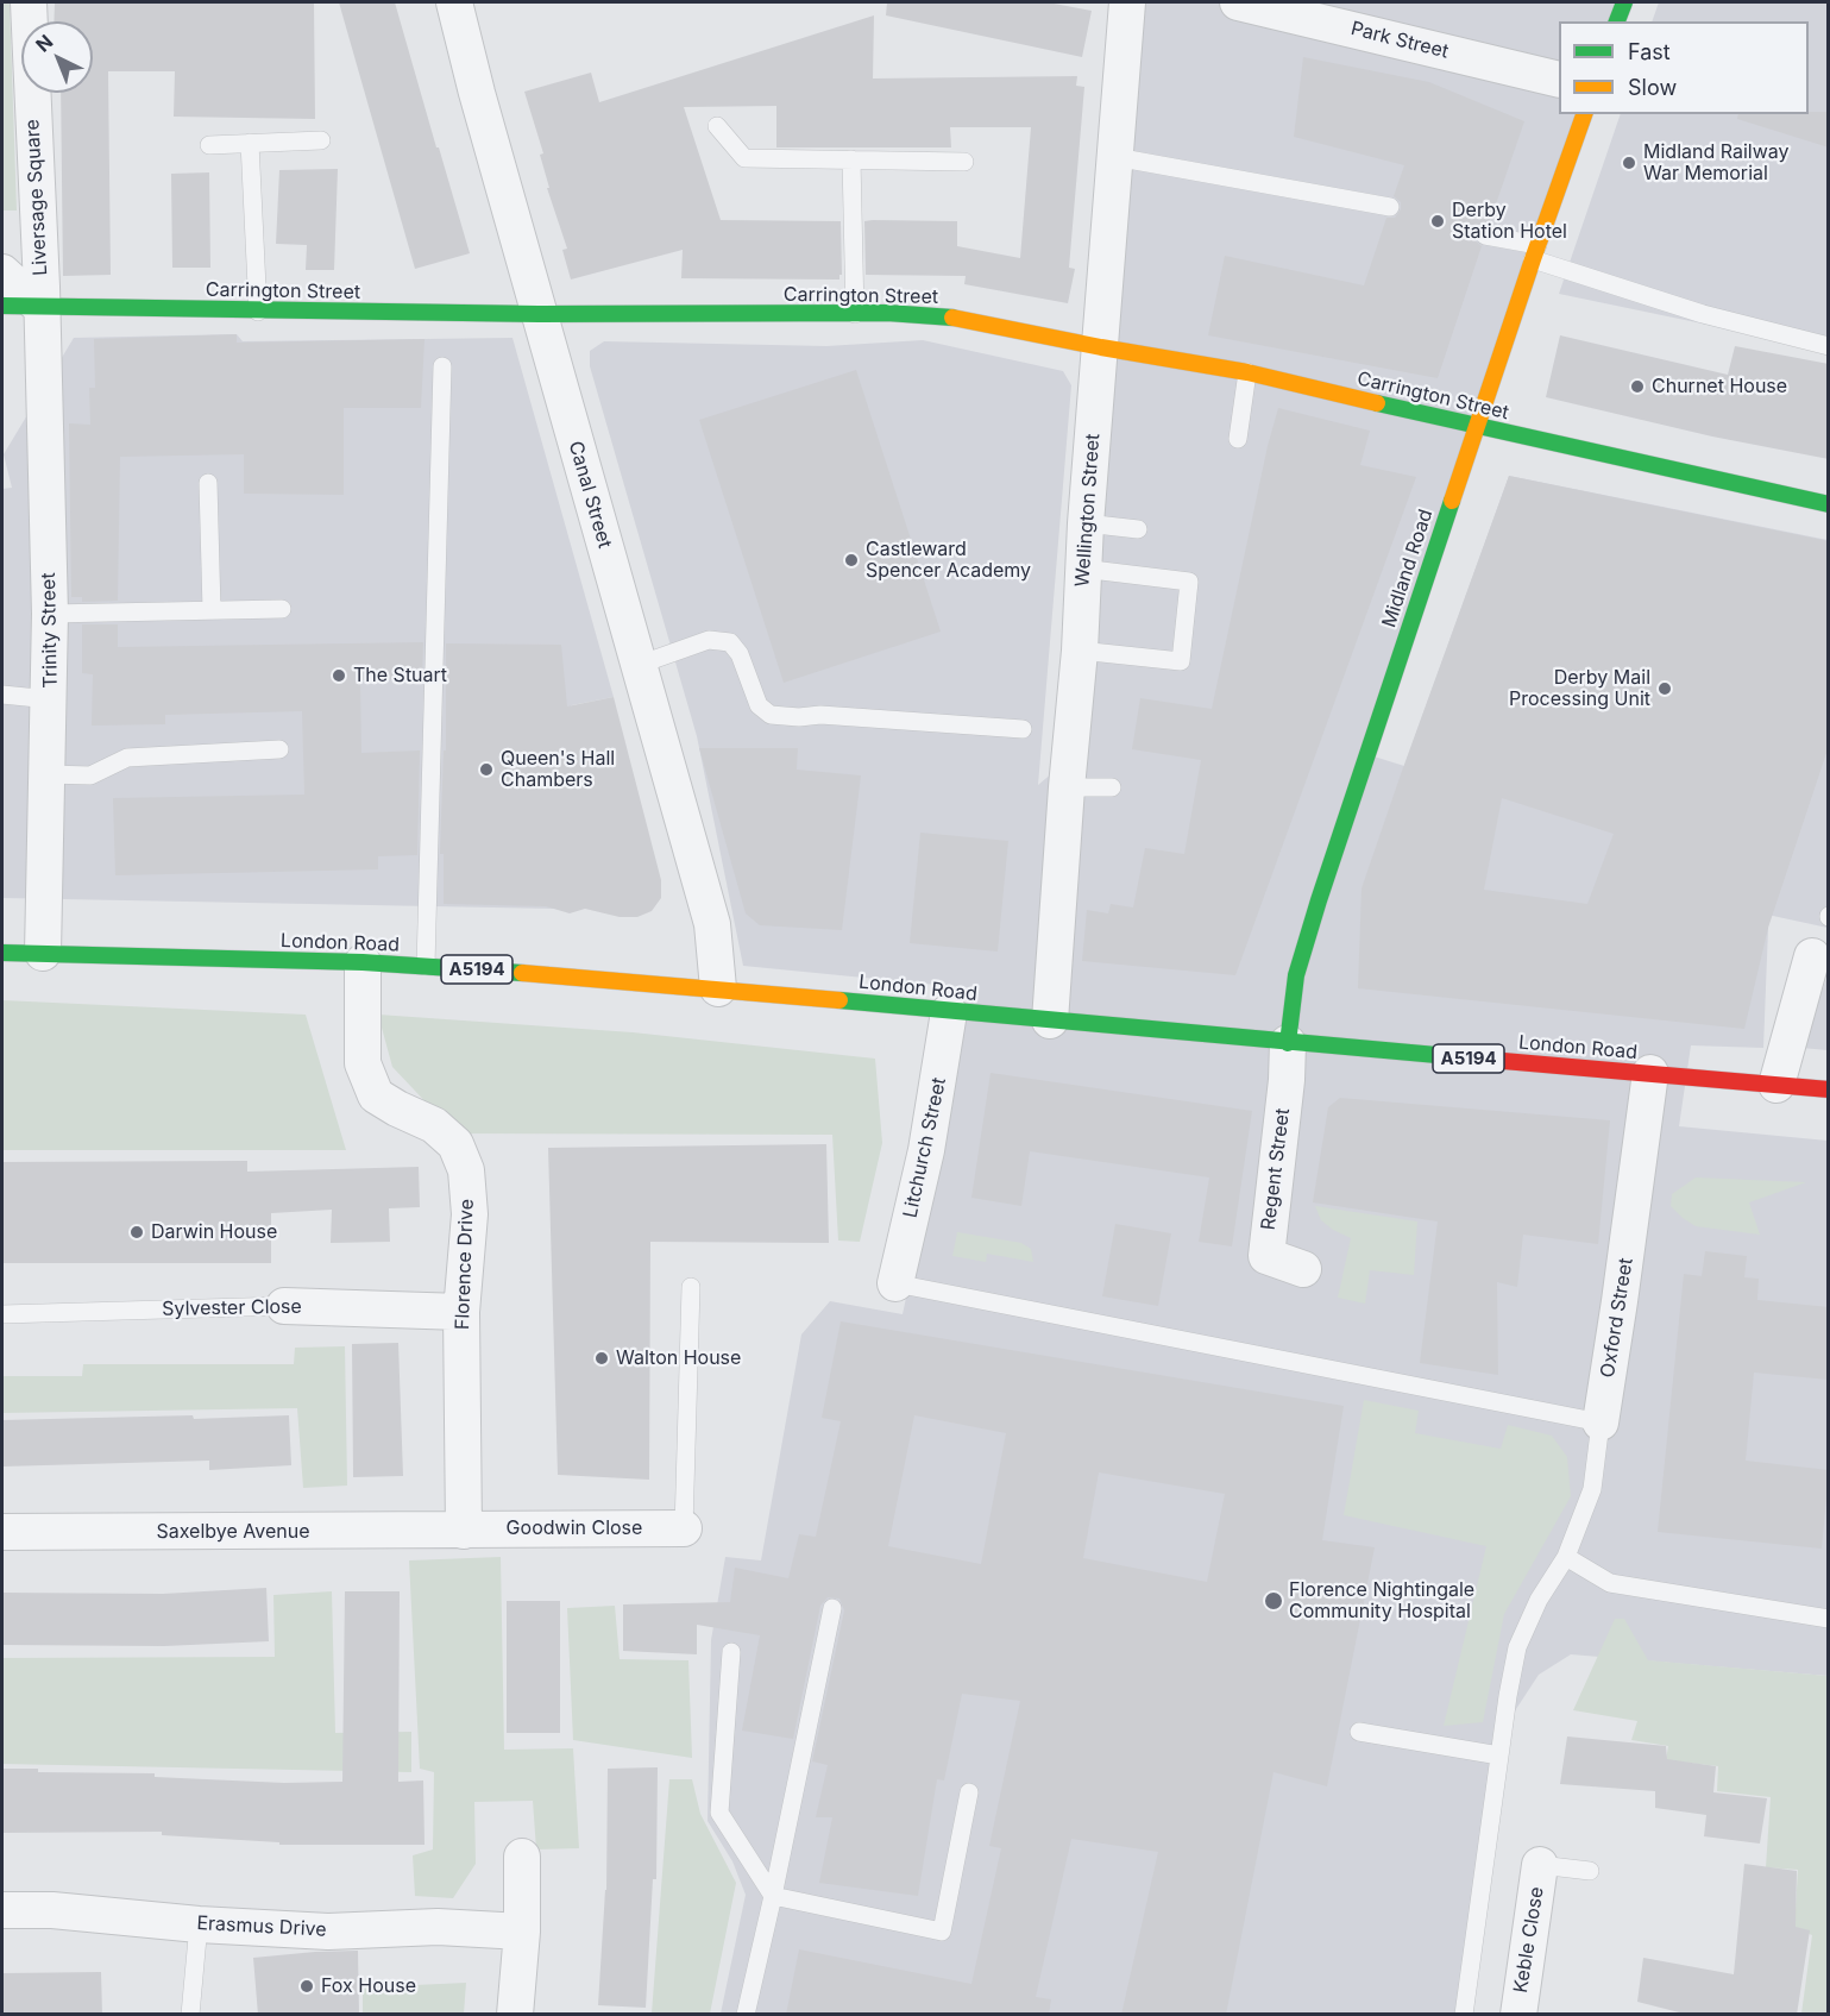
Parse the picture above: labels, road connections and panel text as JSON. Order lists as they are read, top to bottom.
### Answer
{
  "streets": {
    "main road": [
      "Carrington Street",
      "Midland Road",
      "London Road",
      "A5194"
    ],
    "street": [
      "Park Street",
      "Liversage Square",
      "Canal Street",
      "Wellington Street",
      "Trinity Street",
      "Litchurch Street",
      "Regent Street",
      "Florence Drive",
      "Sylvester Close",
      "Oxford Street",
      "Goodwin Close",
      "Saxelbye Avenue",
      "Erasmus Drive",
      "Keble Close"
    ]
  },
  "crossings": [
    ["Liversage Square", "Carrington Street"],
    ["Liversage Square", "Trinity Street"],
    ["Carrington Street", "Canal Street"],
    ["Carrington Street", "Wellington Street"],
    ["Carrington Street", "Midland Road"],
    ["Carrington Street", "Trinity Street"],
    ["Canal Street", "London Road"],
    ["Wellington Street", "London Road"],
    ["Midland Road", "London Road"],
    ["Midland Road", "Regent Street"],
    ["Trinity Street", "London Road"],
    ["London Road", "Litchurch Street"],
    ["London Road", "Regent Street"],
    ["London Road", "Florence Drive"],
    ["London Road", "Oxford Street"],
    ["Florence Drive", "Sylvester Close"],
    ["Florence Drive", "Goodwin Close"],
    ["Florence Drive", "Saxelbye Avenue"],
    ["Goodwin Close", "Saxelbye Avenue"]
  ],
  "places": [
    "Midland Railway War Memorial",
    "Derby Station Hotel",
    "Churnet House",
    "Castleward Spencer Academy",
    "The Stuart",
    "Derby Mail Processing Unit",
    "Queen's Hall Chambers",
    "Darwin House",
    "Walton House",
    "Florence Nightingale Community Hospital",
    "Fox House"
  ],
  "legend": ["Fast", "Slow"],
  "north": "top left"
}
